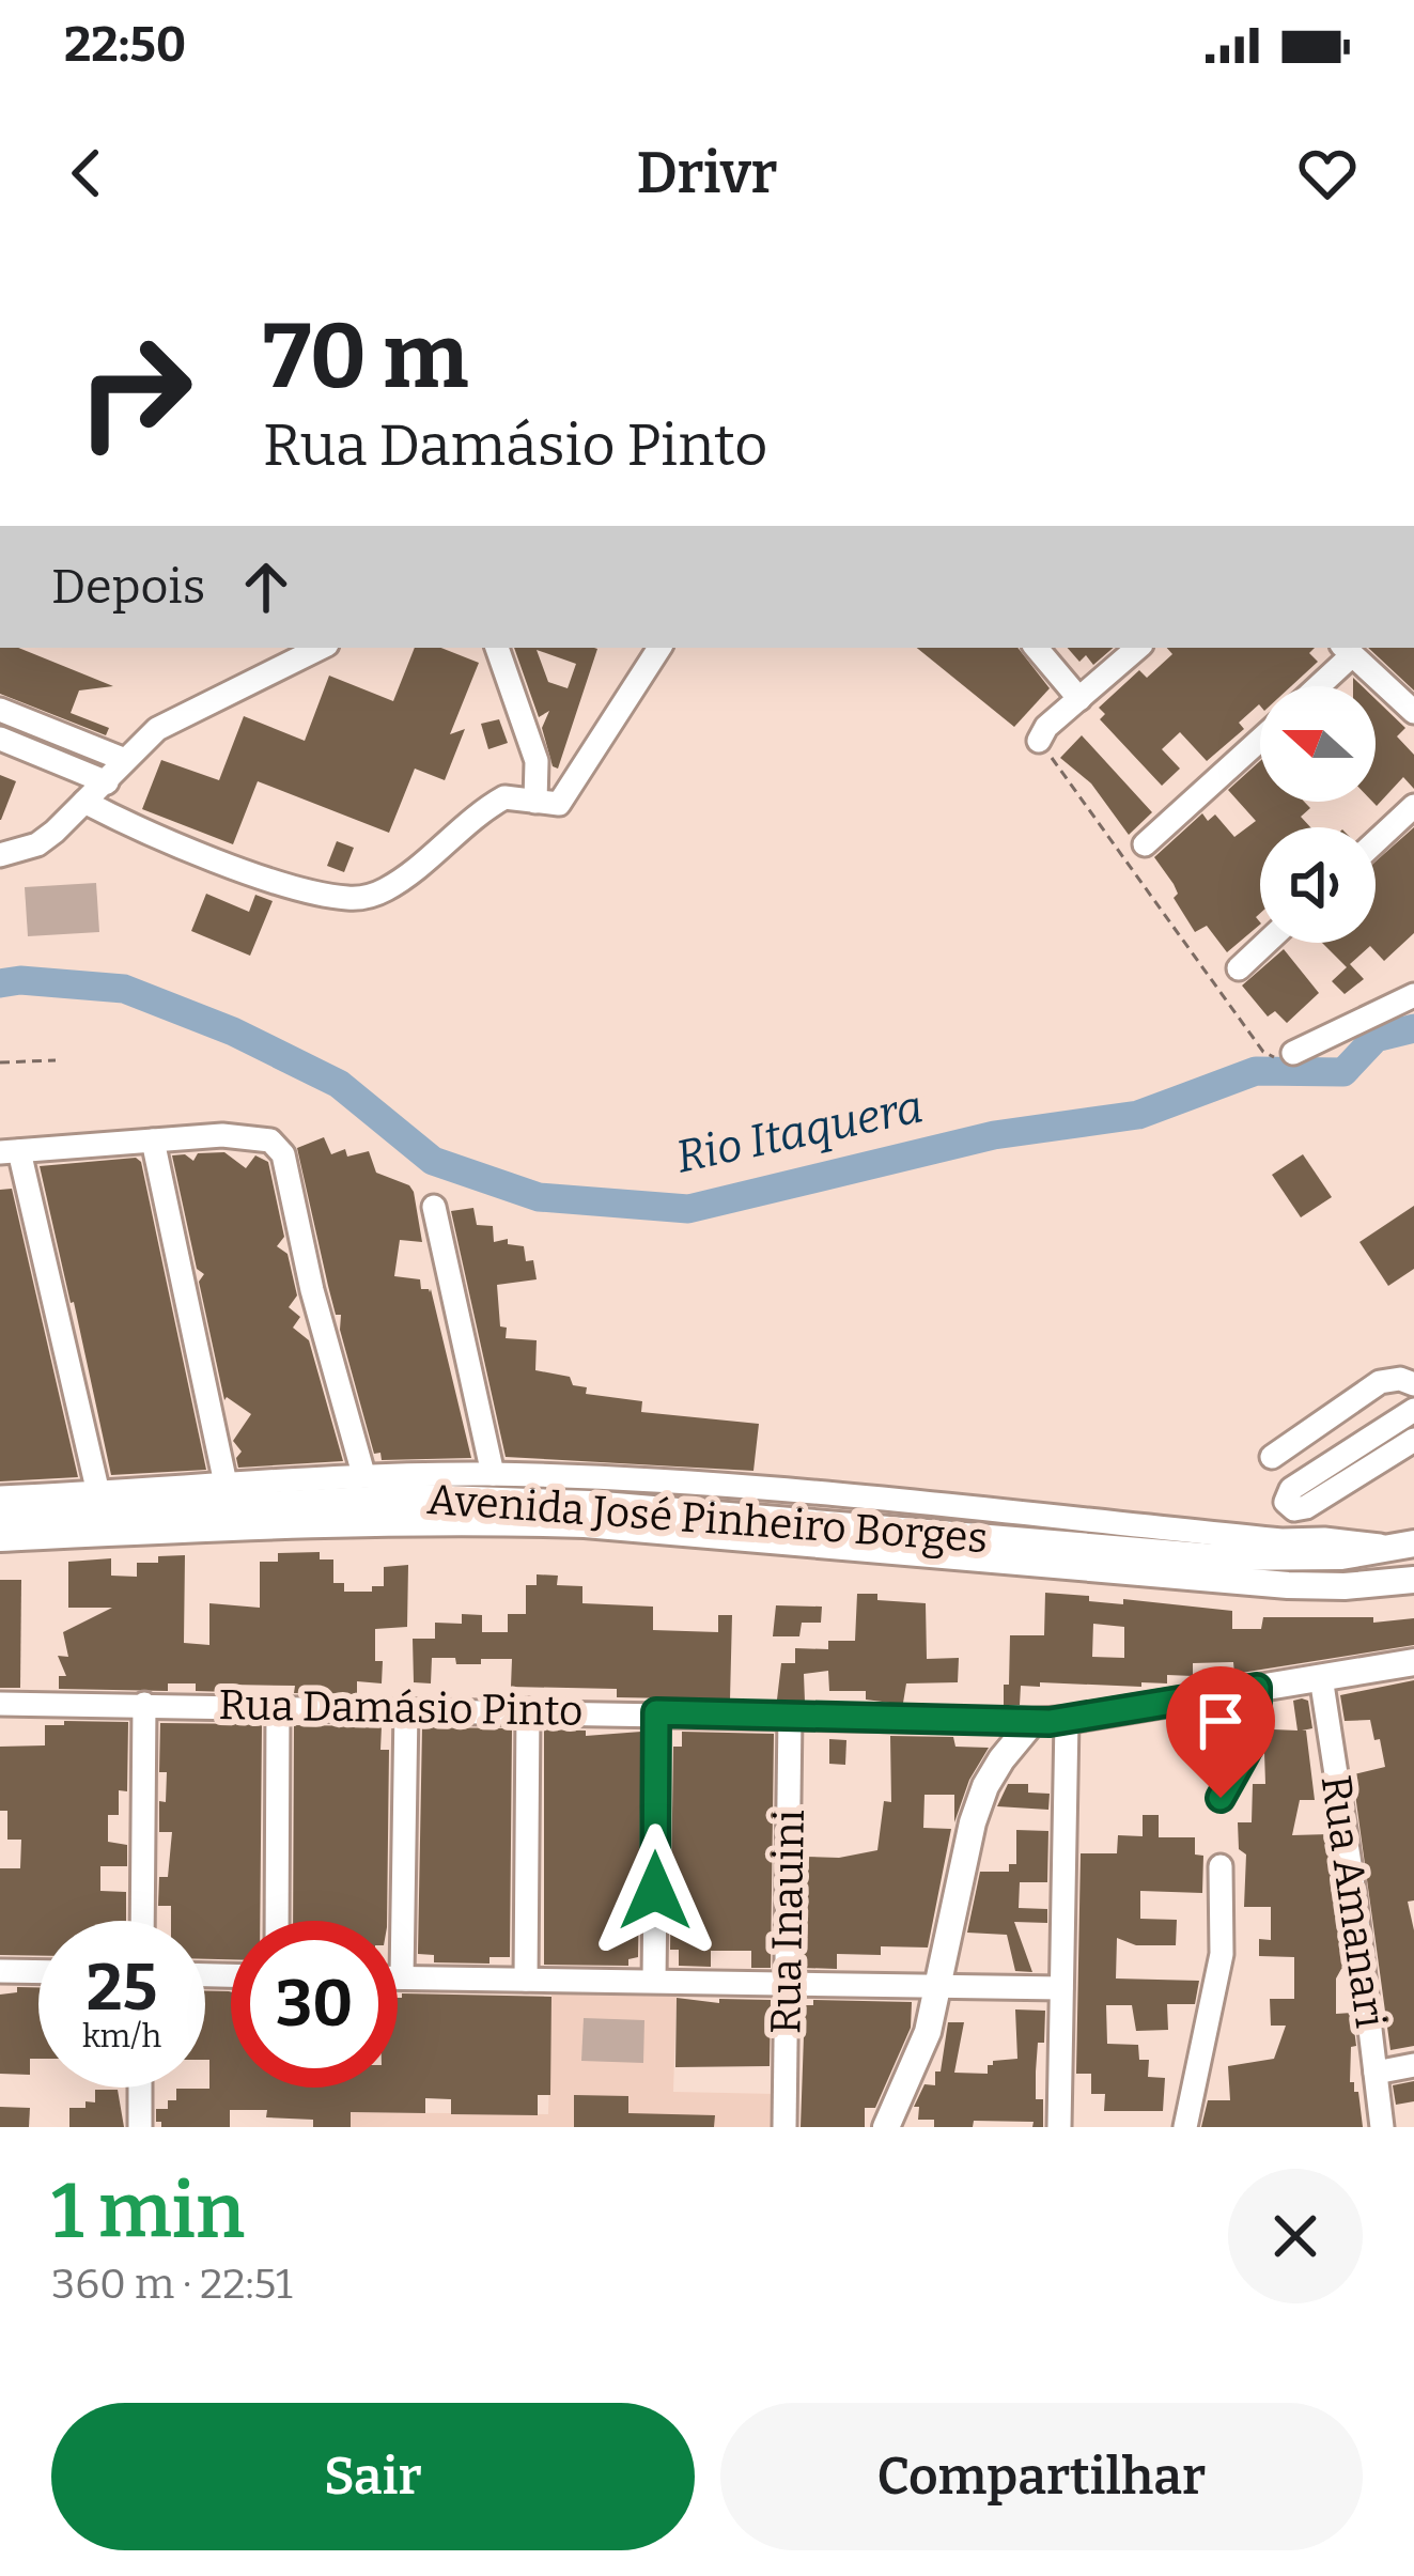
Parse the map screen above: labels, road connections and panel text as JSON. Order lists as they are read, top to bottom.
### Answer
{
  "streets": {
    "main road": ["Avenida José Pinheiro Borges"],
    "street": ["Rua Damásio Pinto", "Rua Amanari", "Rua Inauini"]
  },
  "crossings": [
    ["Rua Damásio Pinto", "Rua Inauini"]
  ],
  "water": ["Rio Itaquera"],
  "north": "left",
  "page": {
    "status": "22:50",
    "header": "Drivr",
    "turn": ["70 m", "Rua Damásio Pinto"],
    "then": "Depois",
    "speed": "25 km/h",
    "limit": "30",
    "heading": ["1 min", "360 m · 22:51"],
    "buttons": ["Sair", "Compartilhar"]
  }
}
